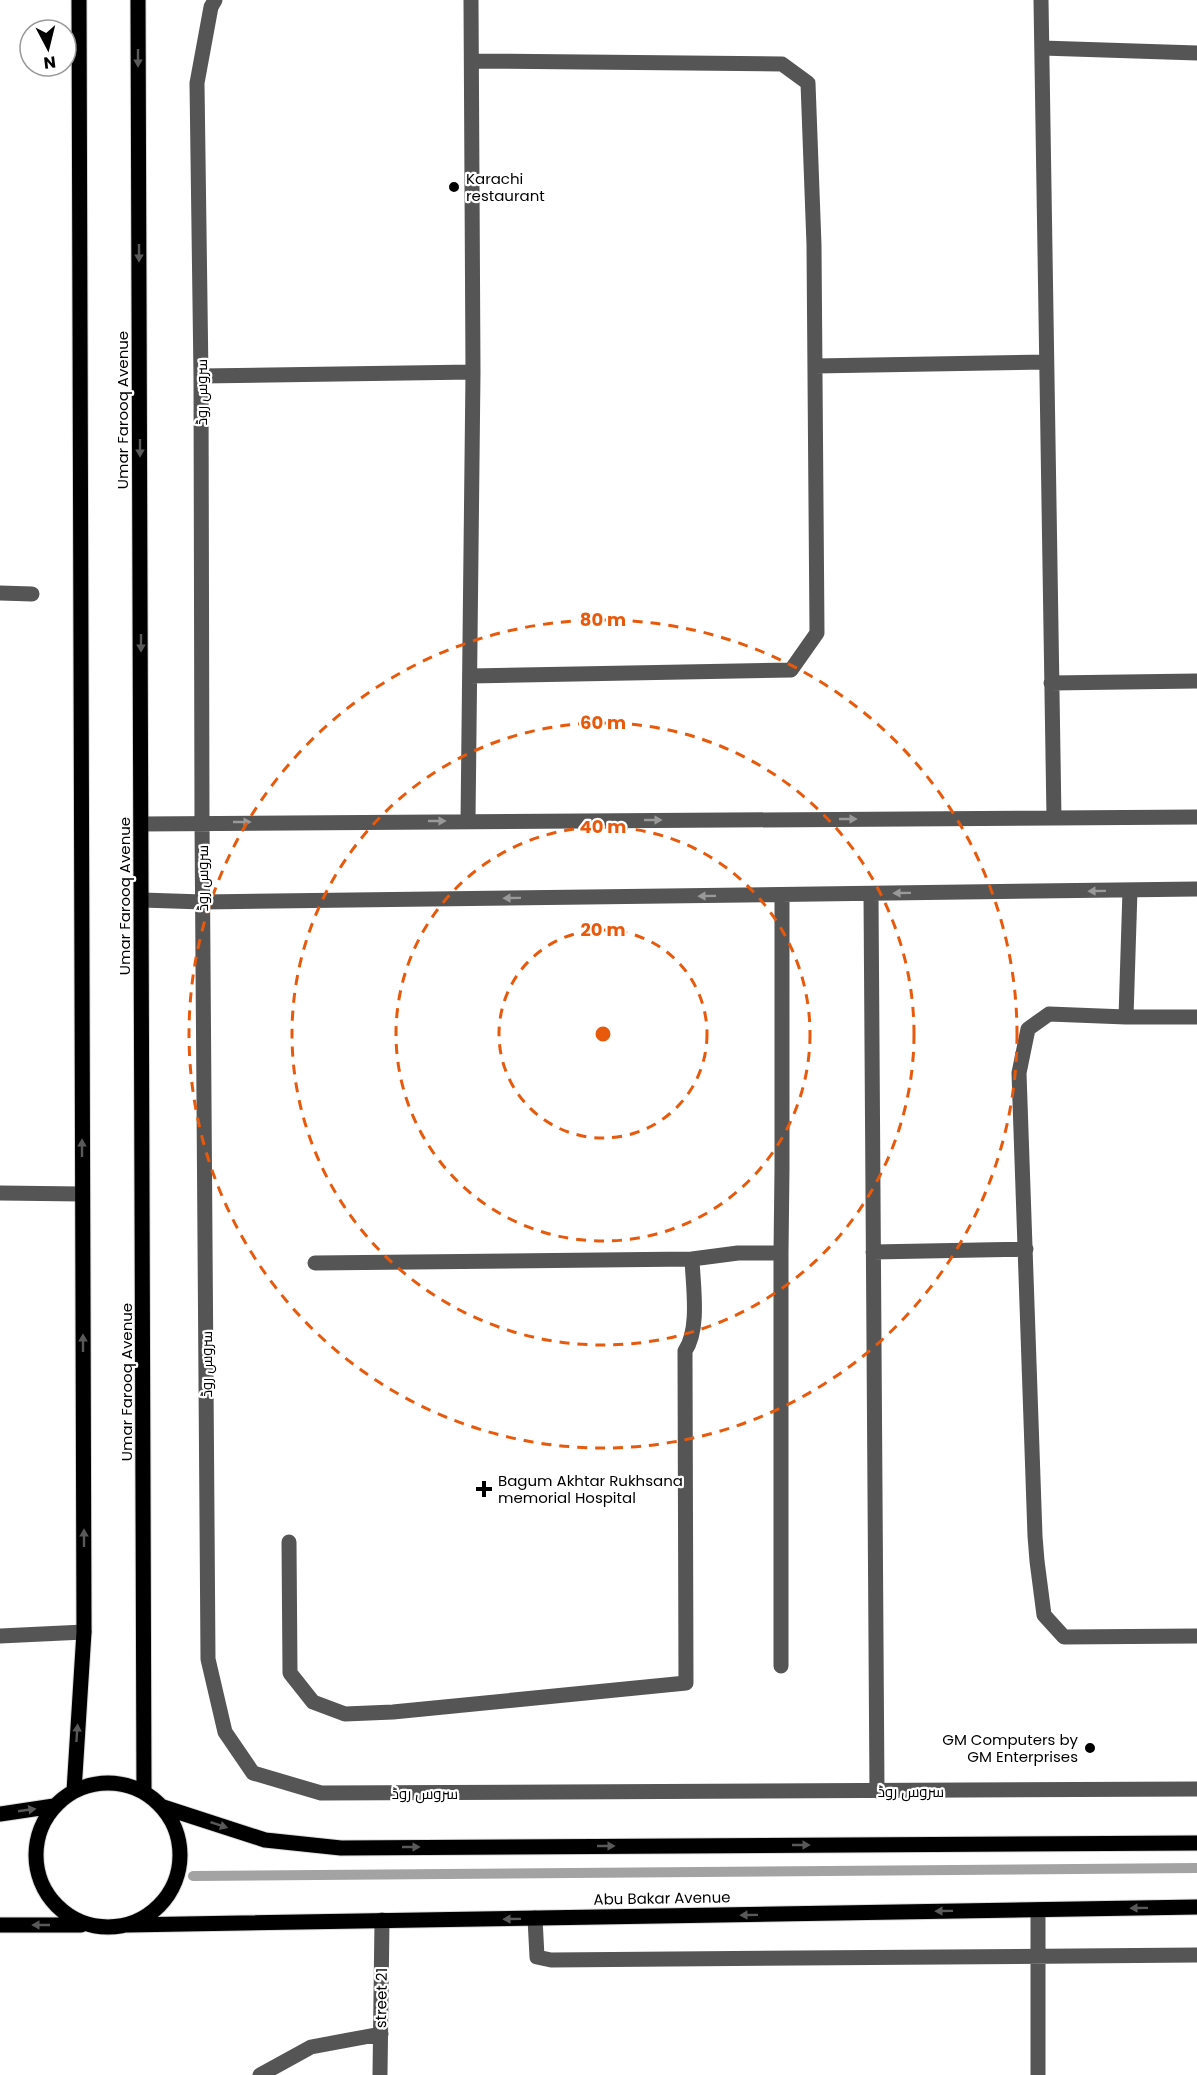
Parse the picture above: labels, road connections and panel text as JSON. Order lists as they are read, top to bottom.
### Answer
{
  "streets": {
    "main road": ["Umar Farooq Avenue", "Abu Bakar Avenue"],
    "street": ["سروس روڈ", "street 21"]
  },
  "crossings": [
    ["Umar Farooq Avenue", "Abu Bakar Avenue"],
    ["Abu Bakar Avenue", "street 21"]
  ],
  "places": {
    "other": ["Karachi restaurant", "GM Computers by GM Enterprises"],
    "health": ["Bagum Akhtar Rukhsana memorial Hospital"]
  },
  "north": "bottom",
  "rings": [
    "80 m",
    "60 m",
    "40 m",
    "20 m"
  ]
}
